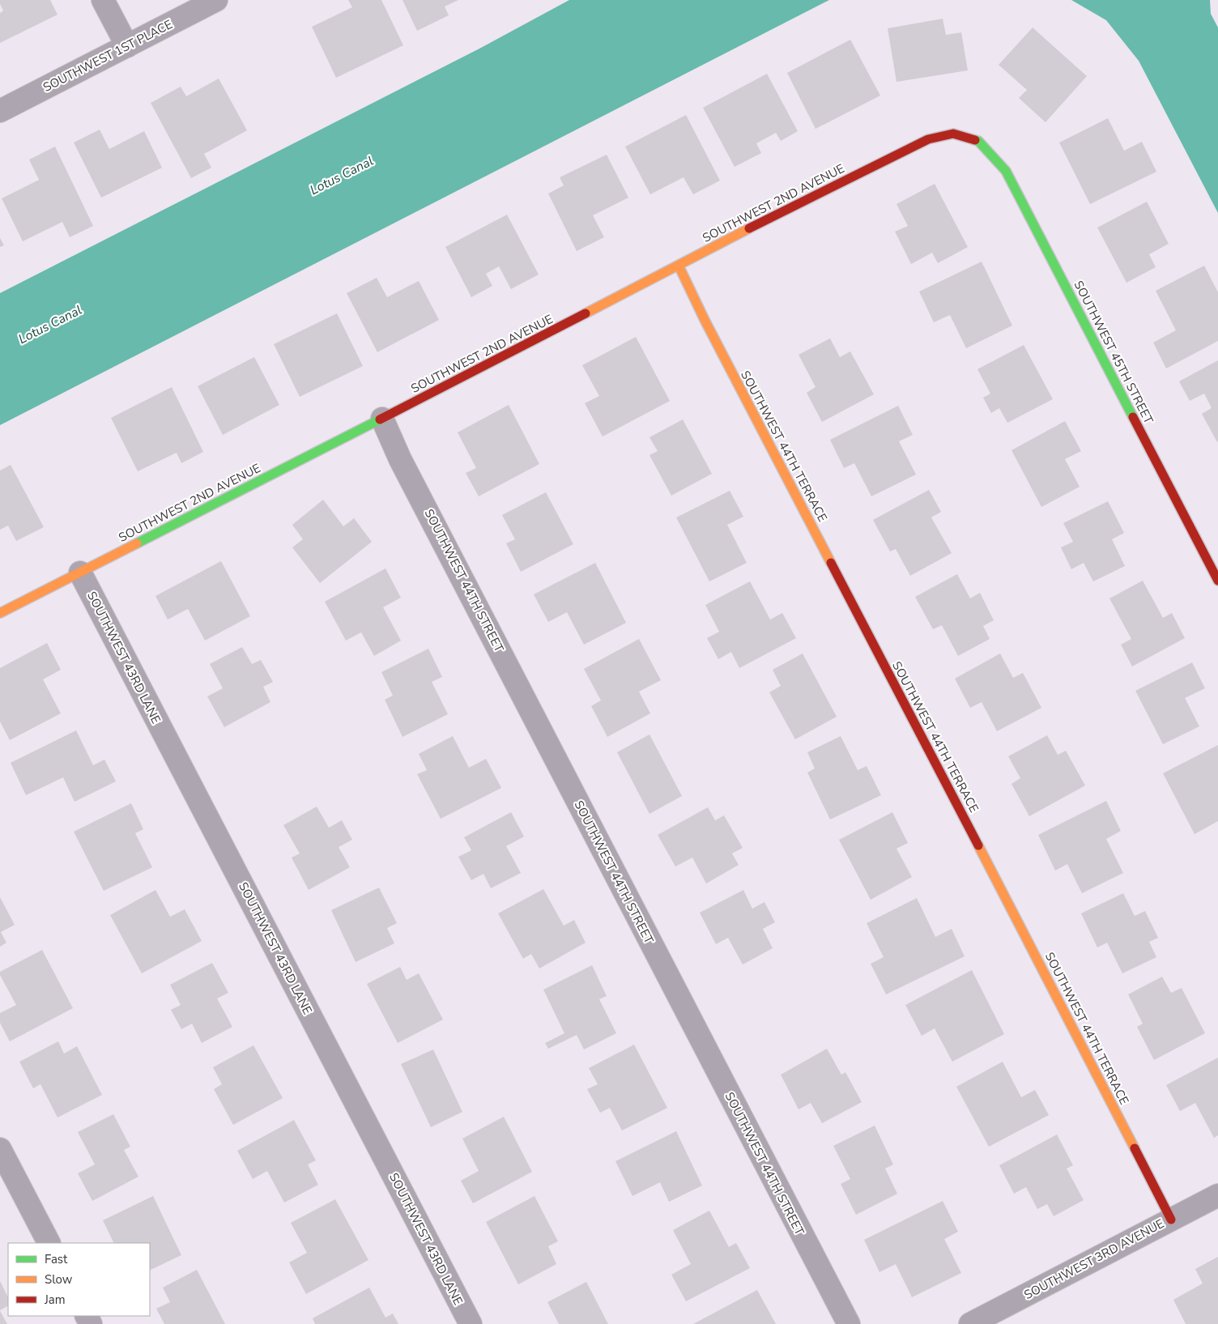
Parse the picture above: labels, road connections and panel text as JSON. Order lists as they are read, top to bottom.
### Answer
{
  "streets": {
    "street": [
      "SOUTHWEST 1ST PLACE",
      "SOUTHWEST 2ND AVENUE",
      "SOUTHWEST 45TH STREET",
      "SOUTHWEST 44TH TERRACE",
      "SOUTHWEST 44TH STREET",
      "SOUTHWEST 43RD LANE",
      "SOUTHWEST 3RD AVENUE"
    ]
  },
  "crossings": [
    ["SOUTHWEST 2ND AVENUE", "SOUTHWEST 45TH STREET"],
    ["SOUTHWEST 2ND AVENUE", "SOUTHWEST 44TH TERRACE"],
    ["SOUTHWEST 2ND AVENUE", "SOUTHWEST 44TH STREET"],
    ["SOUTHWEST 2ND AVENUE", "SOUTHWEST 43RD LANE"],
    ["SOUTHWEST 44TH TERRACE", "SOUTHWEST 3RD AVENUE"]
  ],
  "water": ["Lotus Canal"],
  "legend": ["Fast", "Slow", "Jam"]
}
